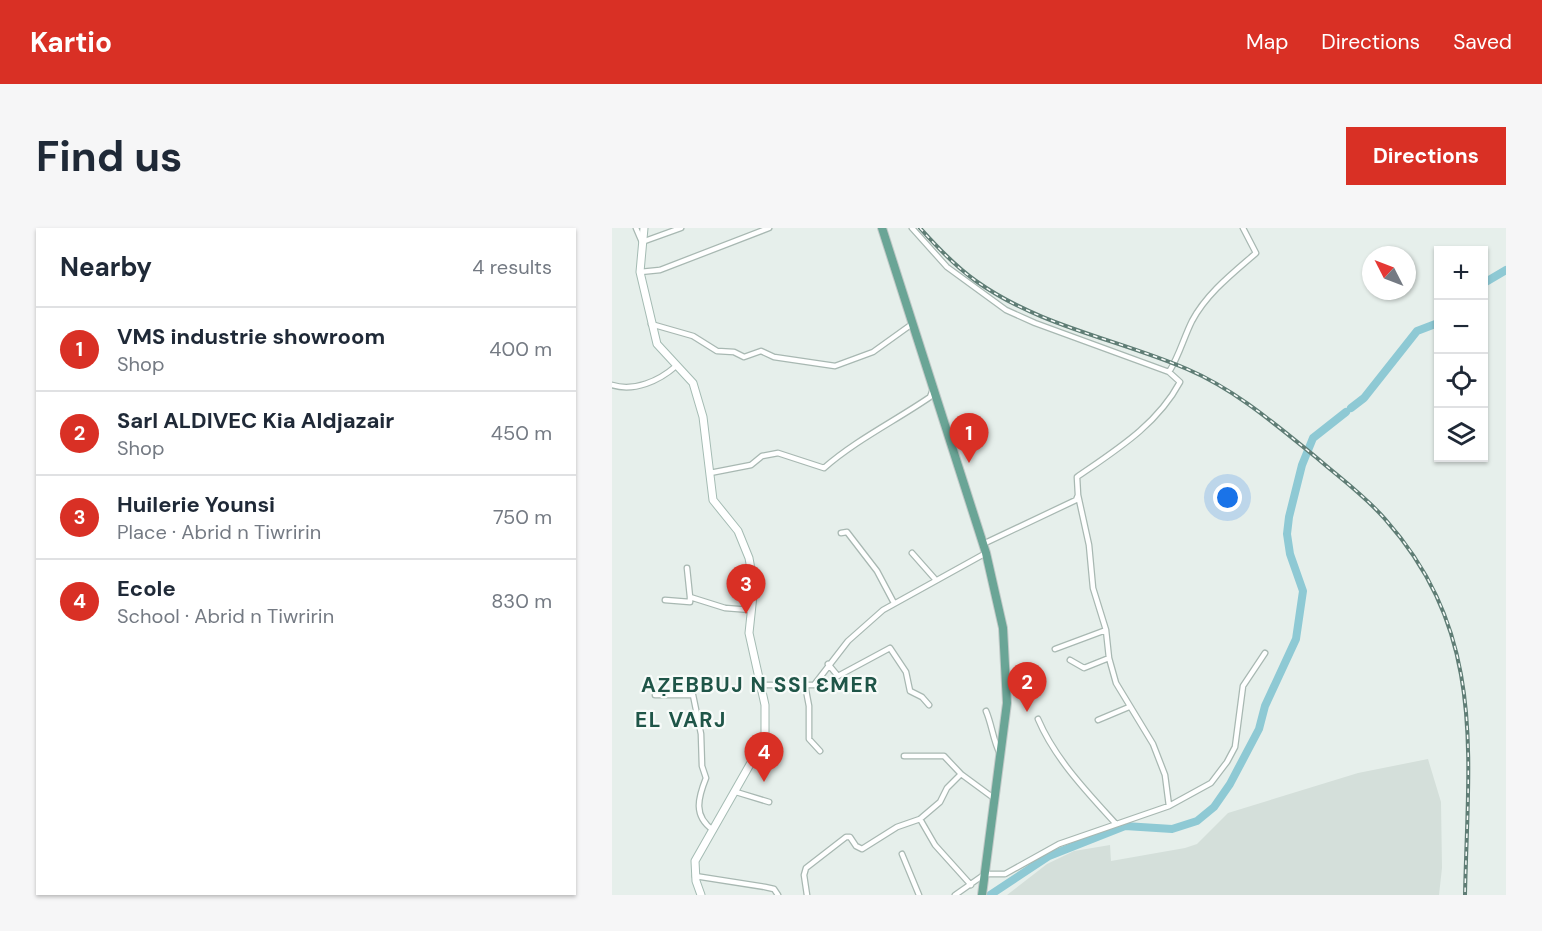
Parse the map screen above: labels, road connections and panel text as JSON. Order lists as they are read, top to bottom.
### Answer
{
  "districts": ["AẒEBBUJ N SSI ƐMER", "EL VARJ"],
  "north": "top left",
  "page": {
    "header": "Kartio",
    "nav": ["Map", "Directions", "Saved"],
    "buttons": "Directions",
    "title": "Find us",
    "heading": ["Nearby", "4 results"],
    "map_buttons": ["+", "−"],
    "list": [
      {
        "mark": "1",
        "name": "VMS industrie showroom",
        "note": "Shop",
        "value": "400 m"
      },
      {
        "mark": "2",
        "name": "Sarl ALDIVEC Kia Aldjazair",
        "note": "Shop",
        "value": "450 m"
      },
      {
        "mark": "3",
        "name": "Huilerie Younsi",
        "note": "Place · Abrid n Tiwririn",
        "value": "750 m"
      },
      {
        "mark": "4",
        "name": "Ecole",
        "note": "School · Abrid n Tiwririn",
        "value": "830 m"
      }
    ],
    "pins": [
      "1",
      "3",
      "2",
      "4"
    ]
  }
}
